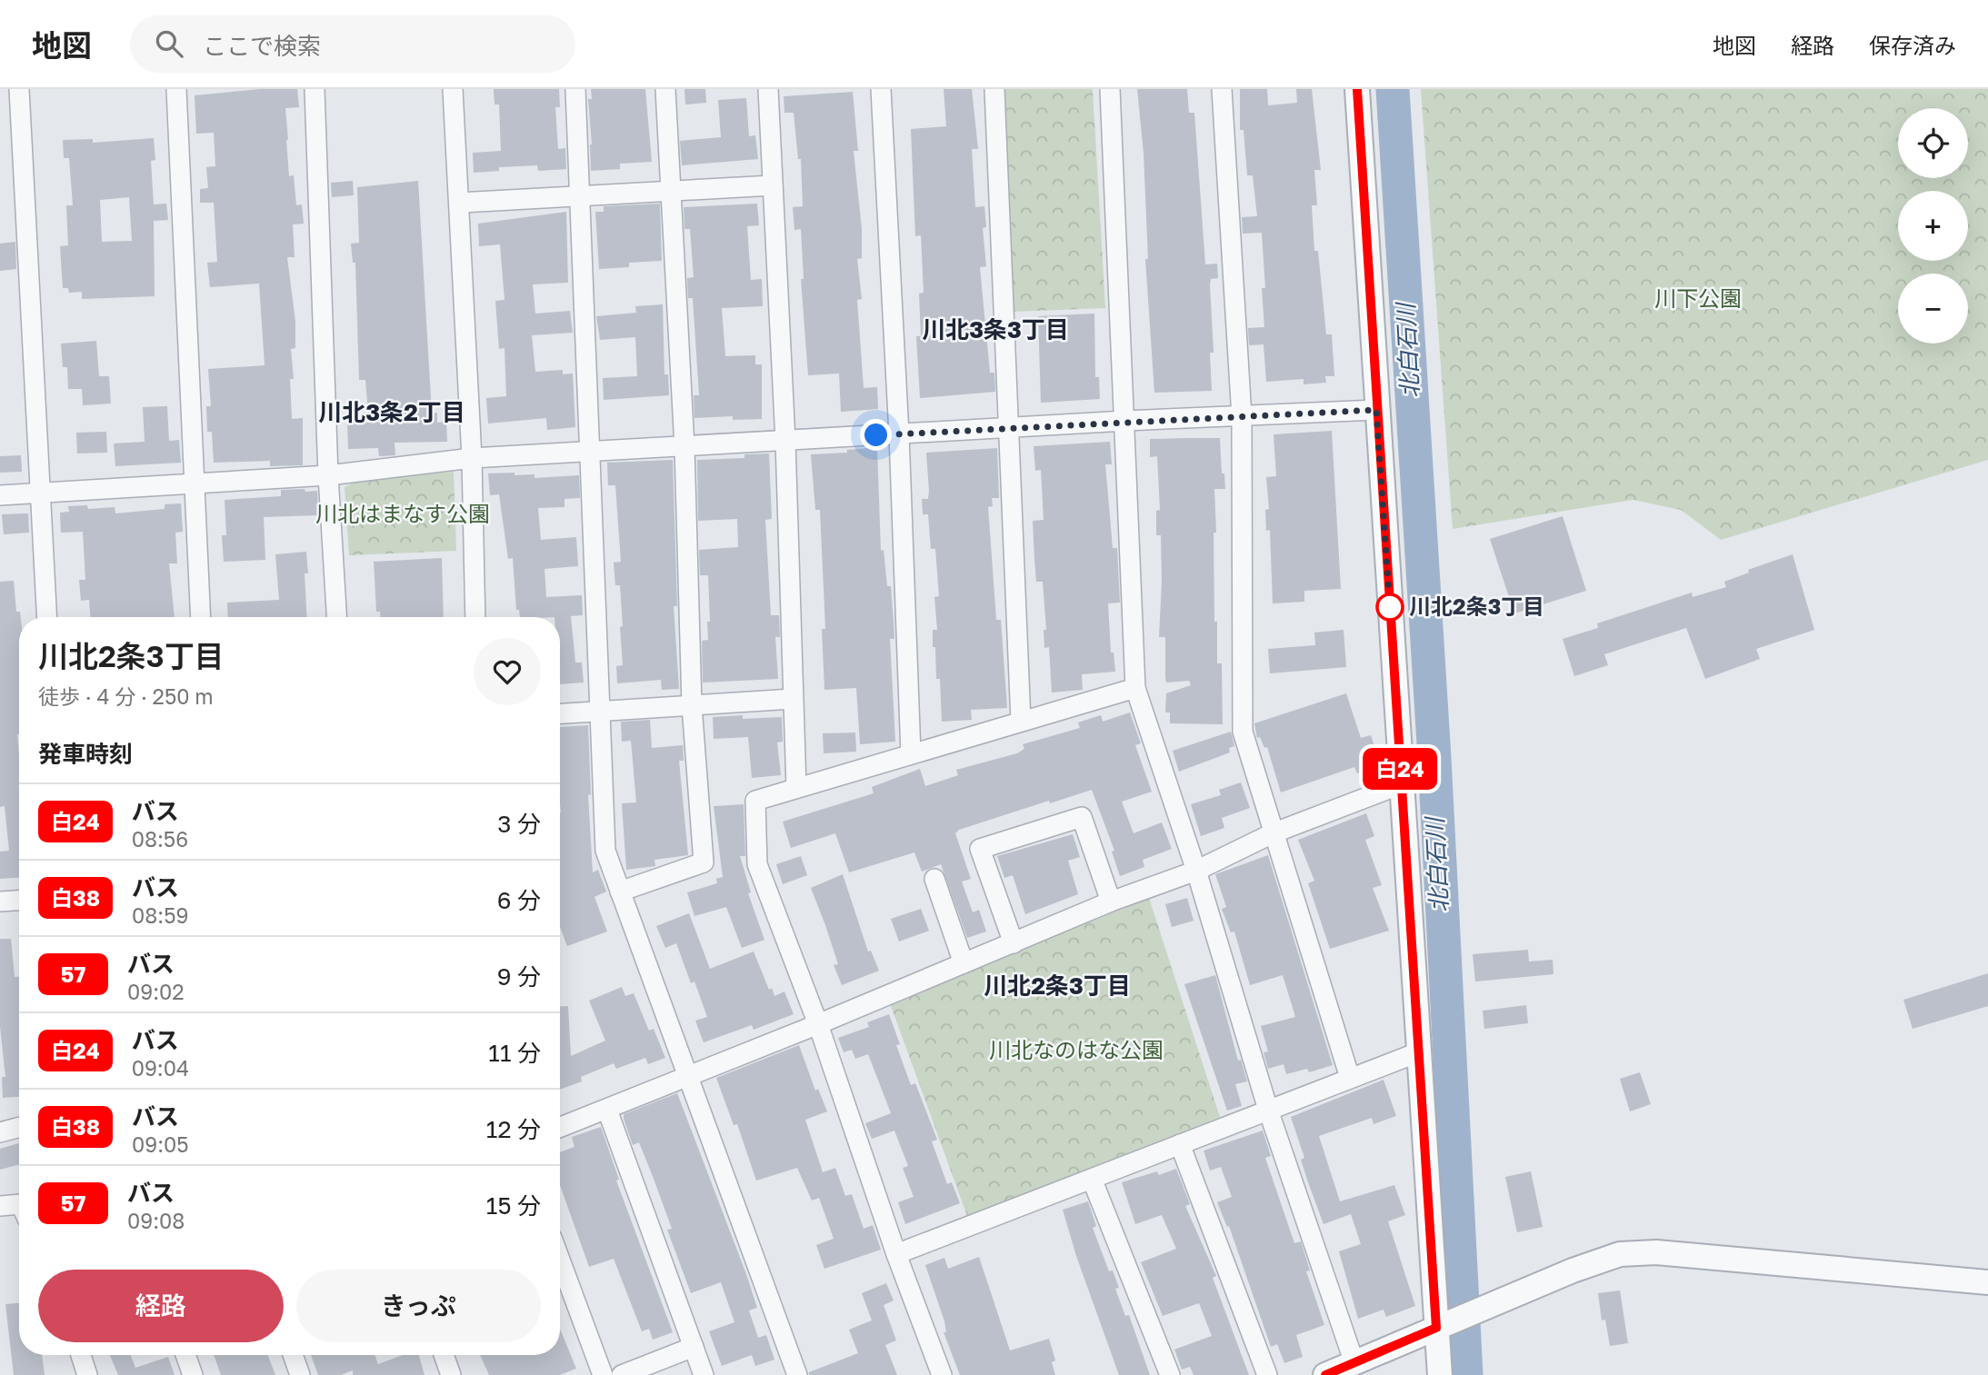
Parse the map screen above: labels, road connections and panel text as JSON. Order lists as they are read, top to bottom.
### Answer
{
  "districts": ["川北3条3丁目", "川北3条2丁目", "川北2条3丁目"],
  "water": ["北白石川"],
  "parks": ["川下公園", "川北はまなす公園", "川北なのはな公園"],
  "places": ["川北2条3丁目"],
  "lines": ["bus line 白24"],
  "page": {
    "header": "地図",
    "search": "ここで検索",
    "nav": ["地図", "経路", "保存済み"],
    "on_map": "白24",
    "map_buttons": ["+", "−"],
    "heading": [
      ["川北2条3丁目", "徒歩 · 4 分 · 250 m"],
      "発車時刻"
    ],
    "list": [
      {
        "mark": "白24",
        "name": "バス",
        "note": "08:56",
        "value": "3 分"
      },
      {
        "mark": "白38",
        "name": "バス",
        "note": "08:59",
        "value": "6 分"
      },
      {
        "mark": "57",
        "name": "バス",
        "note": "09:02",
        "value": "9 分"
      },
      {
        "mark": "白24",
        "name": "バス",
        "note": "09:04",
        "value": "11 分"
      },
      {
        "mark": "白38",
        "name": "バス",
        "note": "09:05",
        "value": "12 分"
      },
      {
        "mark": "57",
        "name": "バス",
        "note": "09:08",
        "value": "15 分"
      }
    ],
    "buttons": ["経路", "きっぷ"]
  }
}
